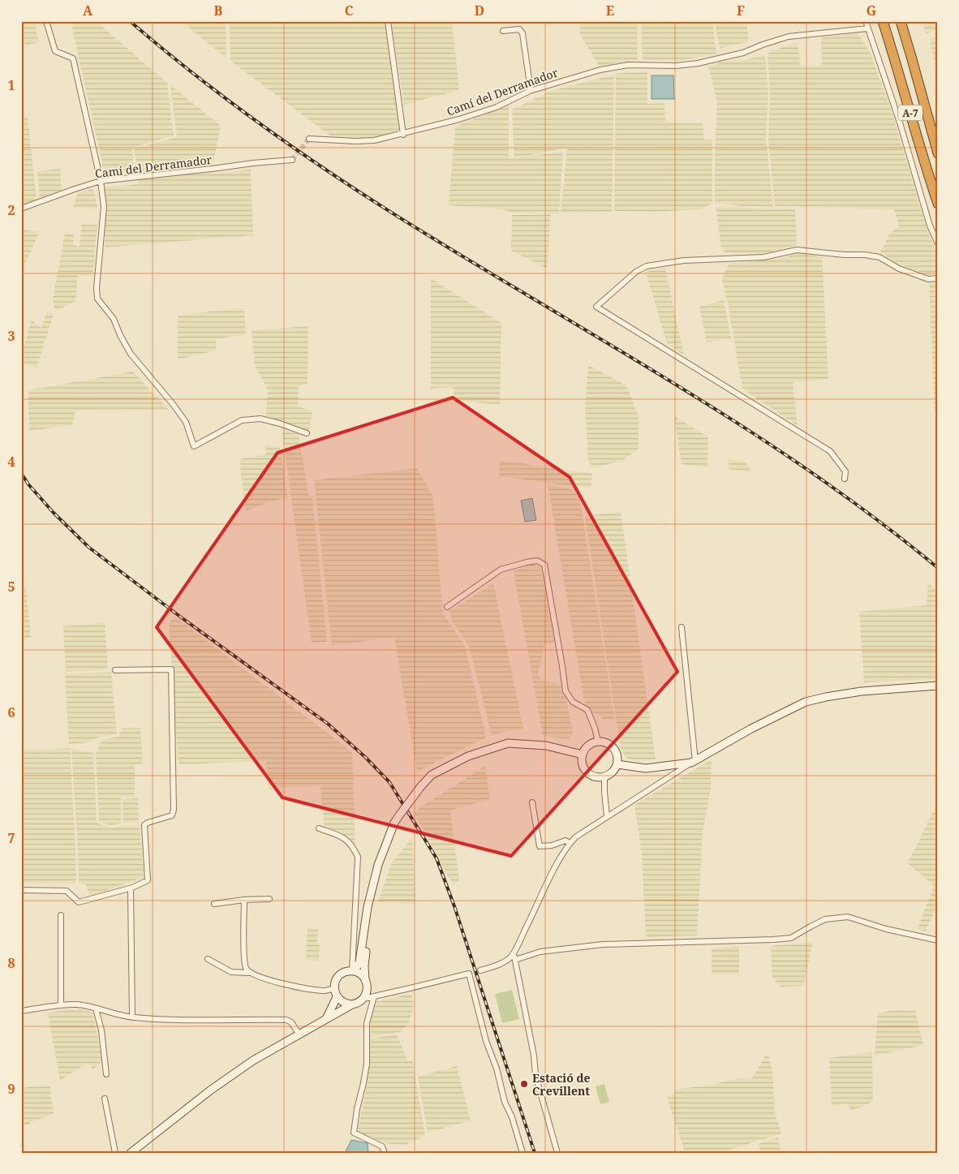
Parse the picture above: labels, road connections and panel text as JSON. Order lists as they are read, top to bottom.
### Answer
{
  "streets": {
    "highway": ["A-7"],
    "street": ["Camí del Derramador"]
  },
  "places": ["Estació de Crevillent"],
  "grid": {
    "columns": [
      "A",
      "B",
      "C",
      "D",
      "E",
      "F",
      "G"
    ],
    "rows": [
      "1",
      "2",
      "3",
      "4",
      "5",
      "6",
      "7",
      "8",
      "9"
    ]
  }
}
